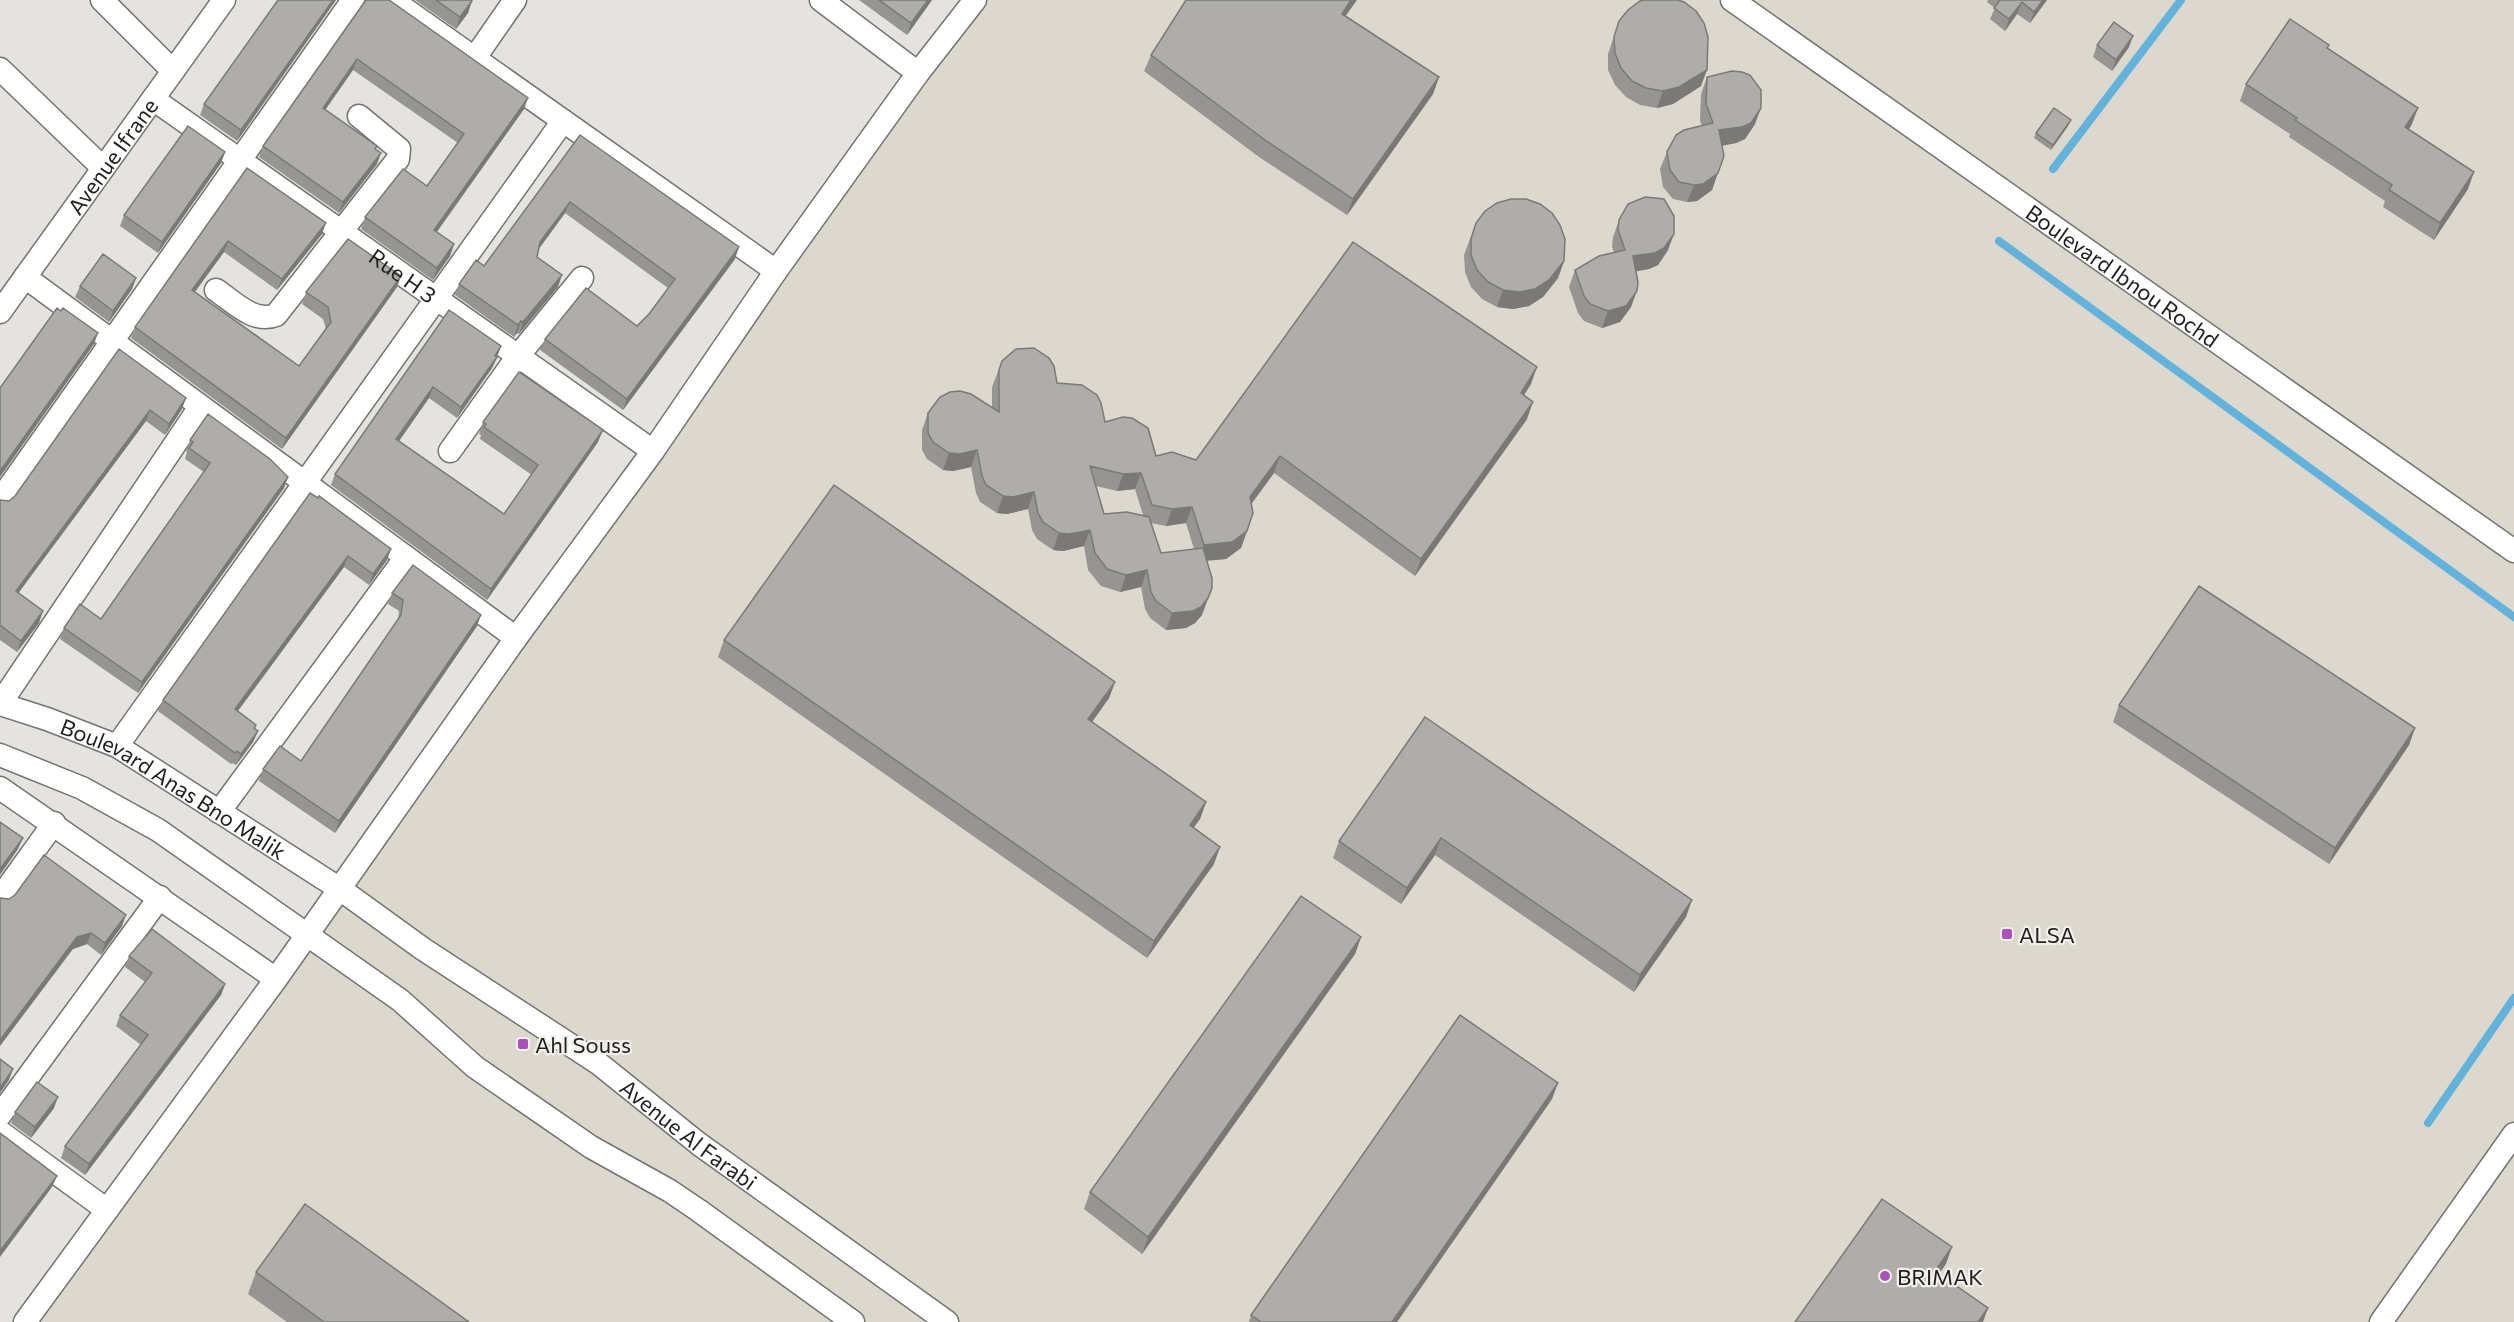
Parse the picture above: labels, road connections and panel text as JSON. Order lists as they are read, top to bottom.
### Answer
{
  "streets": {
    "street": [
      "Avenue Ifrane",
      "Rue H 3",
      "Boulevard Ibnou Rochd",
      "Boulevard Anas Bno Malik",
      "Avenue Al Farabi"
    ]
  },
  "crossings": [
    ["Avenue Ifrane", "Rue H 3"],
    ["Boulevard Anas Bno Malik", "Avenue Al Farabi"]
  ],
  "places": {
    "transit": ["ALSA", "Ahl Souss"],
    "other": ["BRIMAK"]
  }
}
